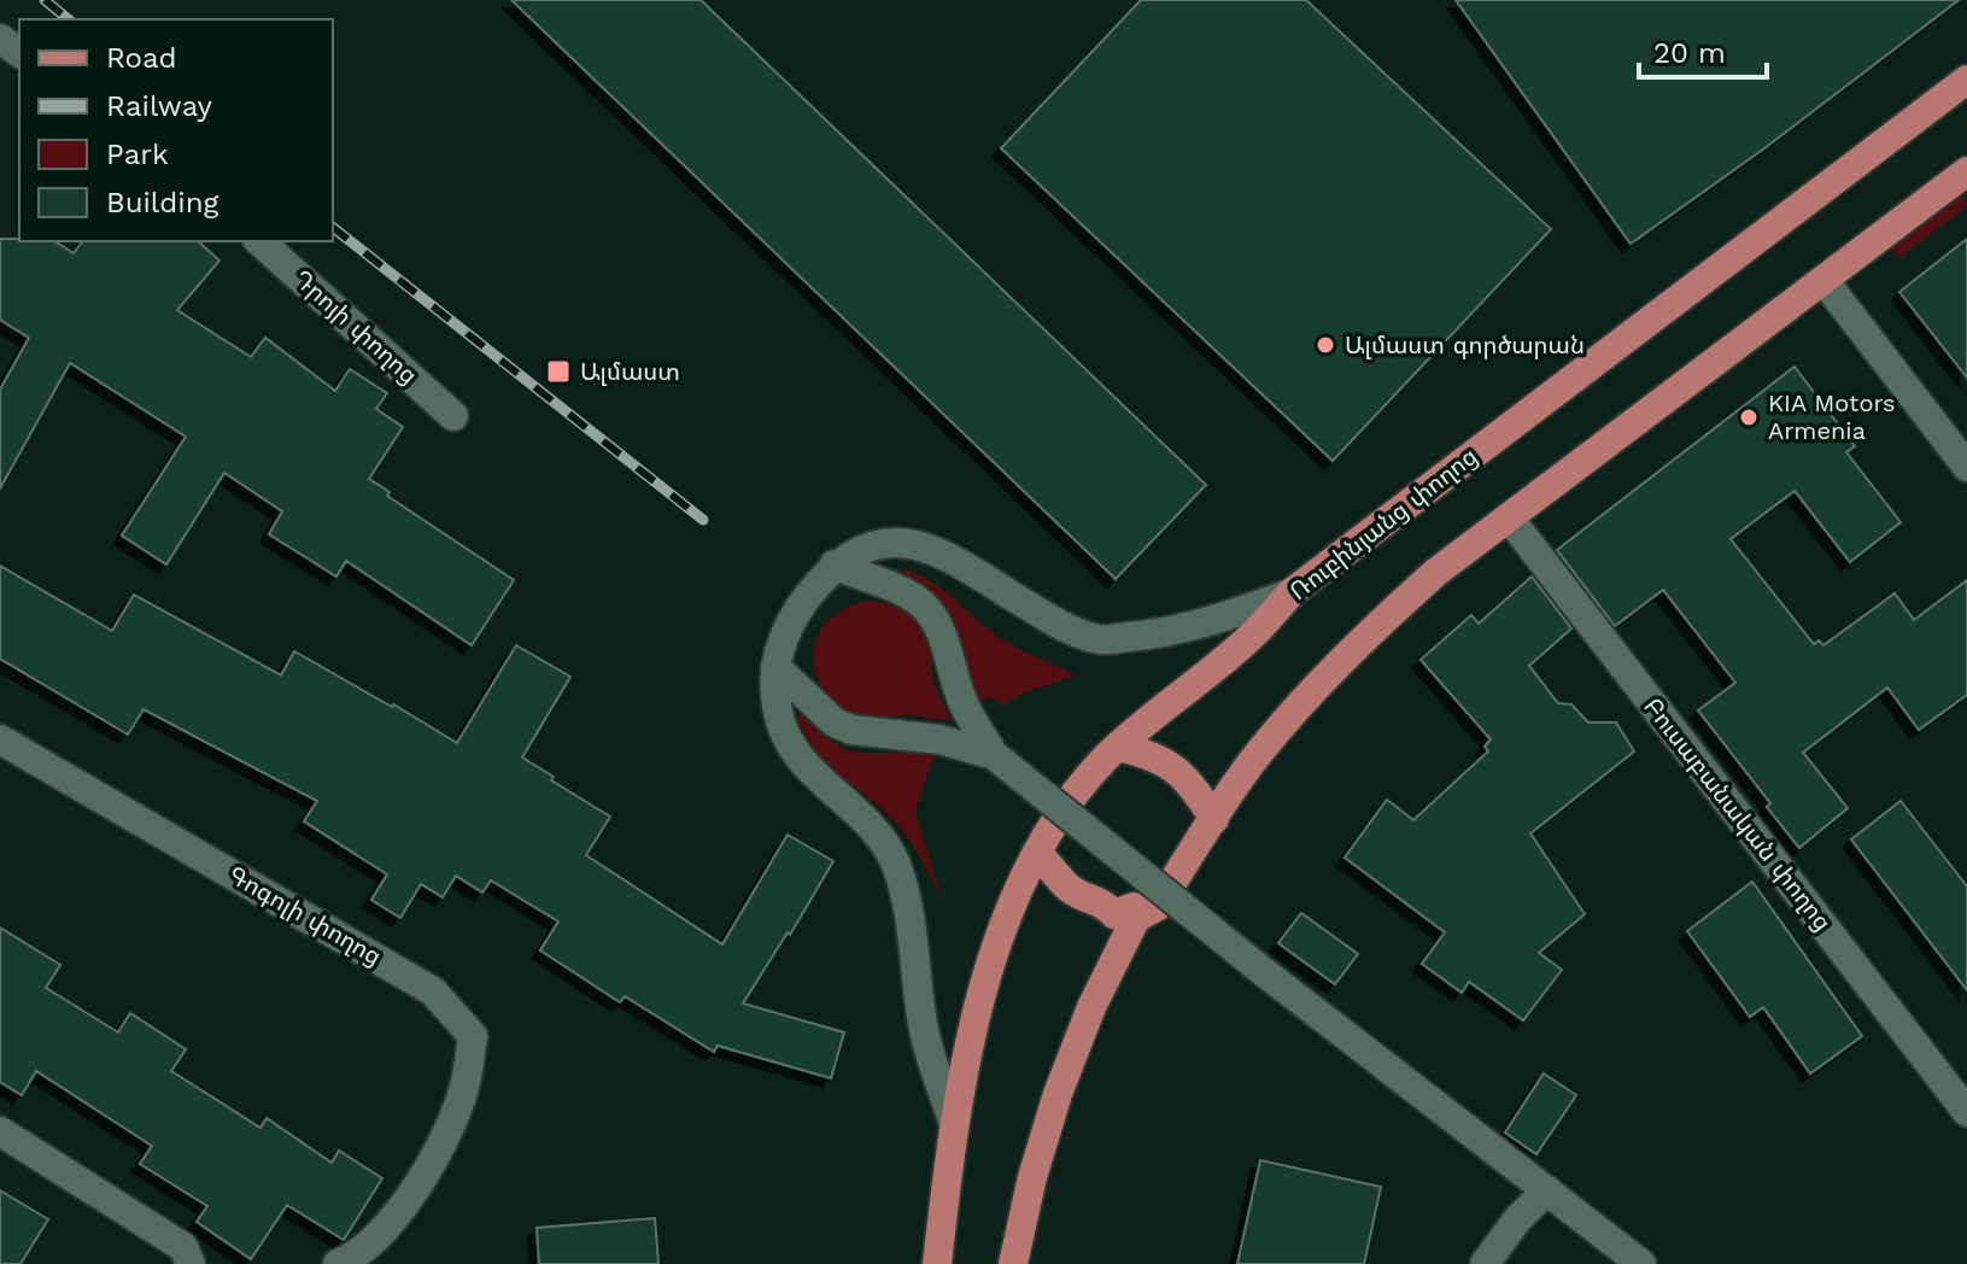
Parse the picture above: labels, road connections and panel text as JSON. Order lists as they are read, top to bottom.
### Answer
{
  "streets": {
    "main road": ["Ռուբինյանց փողոց"],
    "street": ["Դրոյի փողոց", "Բուսաբանական փողոց", "Գոգոլի փողոց"]
  },
  "places": {
    "other": ["Ալմաստ գործարան", "KIA Motors Armenia"],
    "transit": ["Ալմաստ"]
  },
  "legend": [
    "Road",
    "Railway",
    "Park",
    "Building"
  ],
  "scale_bar": "20 m"
}
